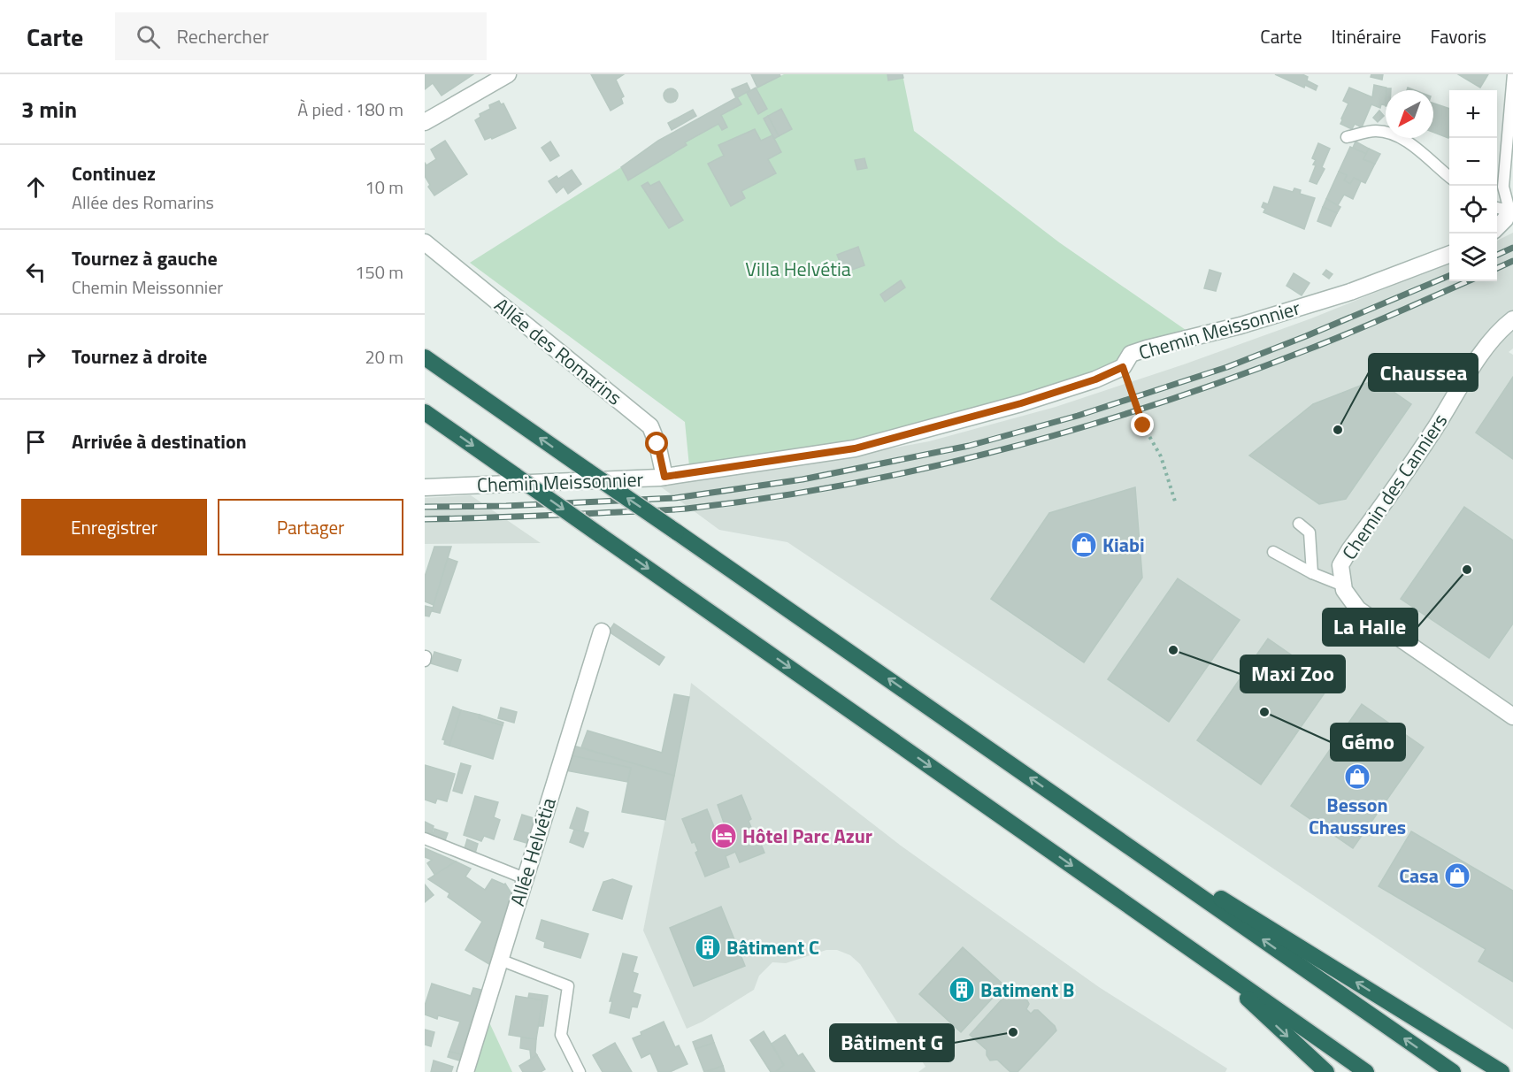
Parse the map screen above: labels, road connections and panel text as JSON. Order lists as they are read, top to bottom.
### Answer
{
  "streets": {
    "street": [
      "Chemin Meissonnier",
      "Allée des Romarins",
      "Chemin des Canniers",
      "Allée Helvétia"
    ]
  },
  "crossings": [
    ["Chemin Meissonnier", "Allée des Romarins"]
  ],
  "parks": ["Villa Helvétia"],
  "places": {
    "other": [
      "Chaussea",
      "La Halle",
      "Maxi Zoo",
      "Gémo",
      "Bâtiment G"
    ],
    "shop": ["Kiabi", "Besson Chaussures", "Casa"],
    "hotel": ["Hôtel Parc Azur"],
    "building": ["Bâtiment C", "Batiment B"]
  },
  "north": "bottom left",
  "page": {
    "header": "Carte",
    "search": "Rechercher",
    "nav": ["Carte", "Itinéraire", "Favoris"],
    "heading": ["3 min", "À pied · 180 m"],
    "map_buttons": ["+", "−"],
    "list": [
      ["Continuez", "Allée des Romarins", "10 m"],
      ["Tournez à gauche", "Chemin Meissonnier", "150 m"],
      ["Tournez à droite", "20 m"],
      "Arrivée à destination"
    ],
    "buttons": ["Enregistrer", "Partager"]
  }
}
